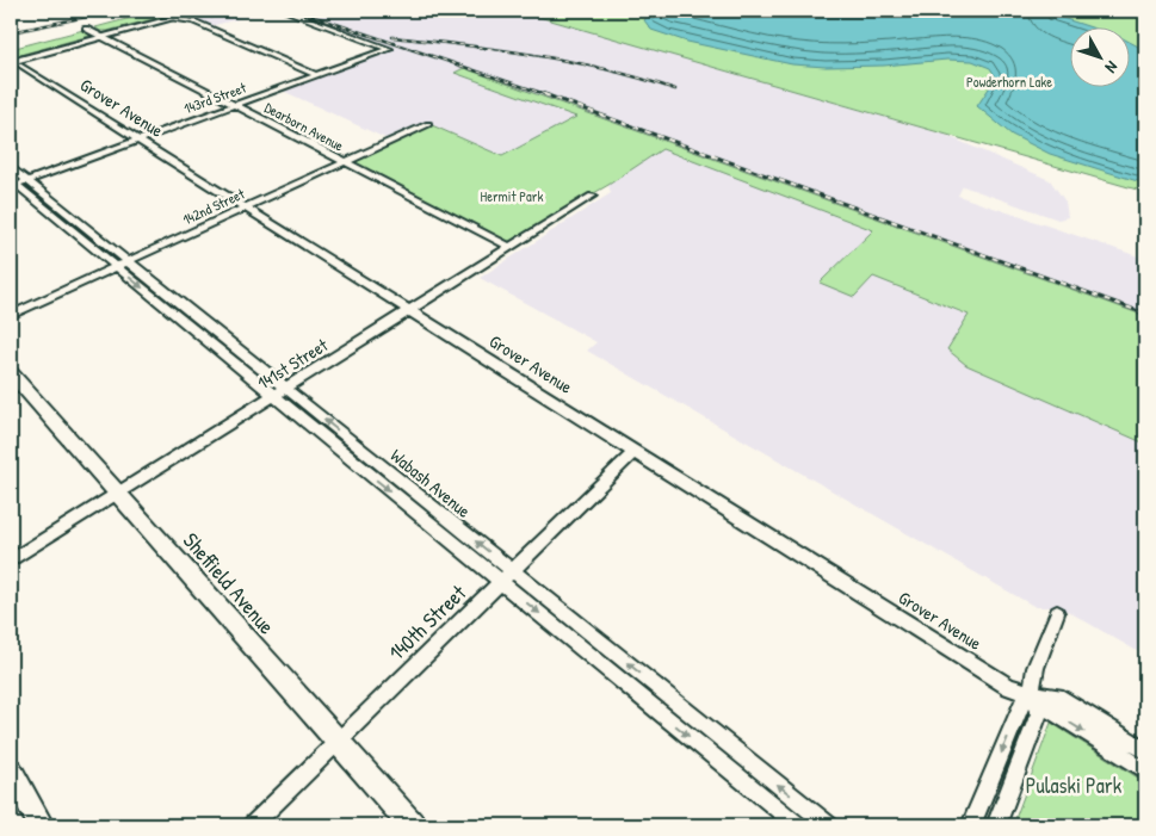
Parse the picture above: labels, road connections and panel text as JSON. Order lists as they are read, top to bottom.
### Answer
{
  "streets": {
    "street": [
      "143rd Street",
      "Grover Avenue",
      "Dearborn Avenue",
      "142nd Street",
      "141st Street",
      "Wabash Avenue",
      "Sheffield Avenue",
      "140th Street"
    ]
  },
  "crossings": [
    ["143rd Street", "Grover Avenue"],
    ["143rd Street", "Dearborn Avenue"],
    ["143rd Street", "Wabash Avenue"],
    ["Grover Avenue", "142nd Street"],
    ["Grover Avenue", "141st Street"],
    ["Grover Avenue", "140th Street"],
    ["Dearborn Avenue", "142nd Street"],
    ["Dearborn Avenue", "141st Street"],
    ["142nd Street", "Wabash Avenue"],
    ["141st Street", "Wabash Avenue"],
    ["141st Street", "Sheffield Avenue"],
    ["Wabash Avenue", "140th Street"],
    ["Sheffield Avenue", "140th Street"]
  ],
  "parks": ["Powderhorn Lake", "Hermit Park", "Pulaski Park"],
  "north": "bottom right"
}
